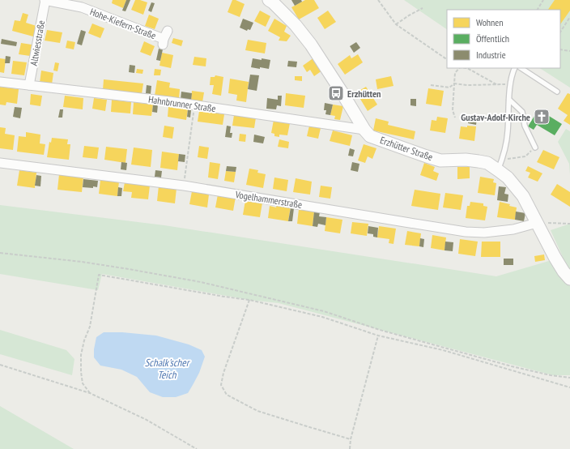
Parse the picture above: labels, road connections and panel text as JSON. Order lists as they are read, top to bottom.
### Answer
{
  "streets": {
    "street": [
      "Hohe-Kiefern-Straße",
      "Altwiesstraße",
      "Hahnbrunner Straße",
      "Erzhütter Straße",
      "Vogelhammerstraße"
    ]
  },
  "crossings": [
    ["Hohe-Kiefern-Straße", "Altwiesstraße"],
    ["Altwiesstraße", "Hahnbrunner Straße"],
    ["Hahnbrunner Straße", "Erzhütter Straße"],
    ["Erzhütter Straße", "Vogelhammerstraße"]
  ],
  "water": ["Schalk'scher Teich"],
  "places": {
    "bus stop": ["Erzhütten"],
    "church": ["Gustav-Adolf-Kirche"]
  },
  "legend": ["Wohnen", "Öffentlich", "Industrie"]
}
